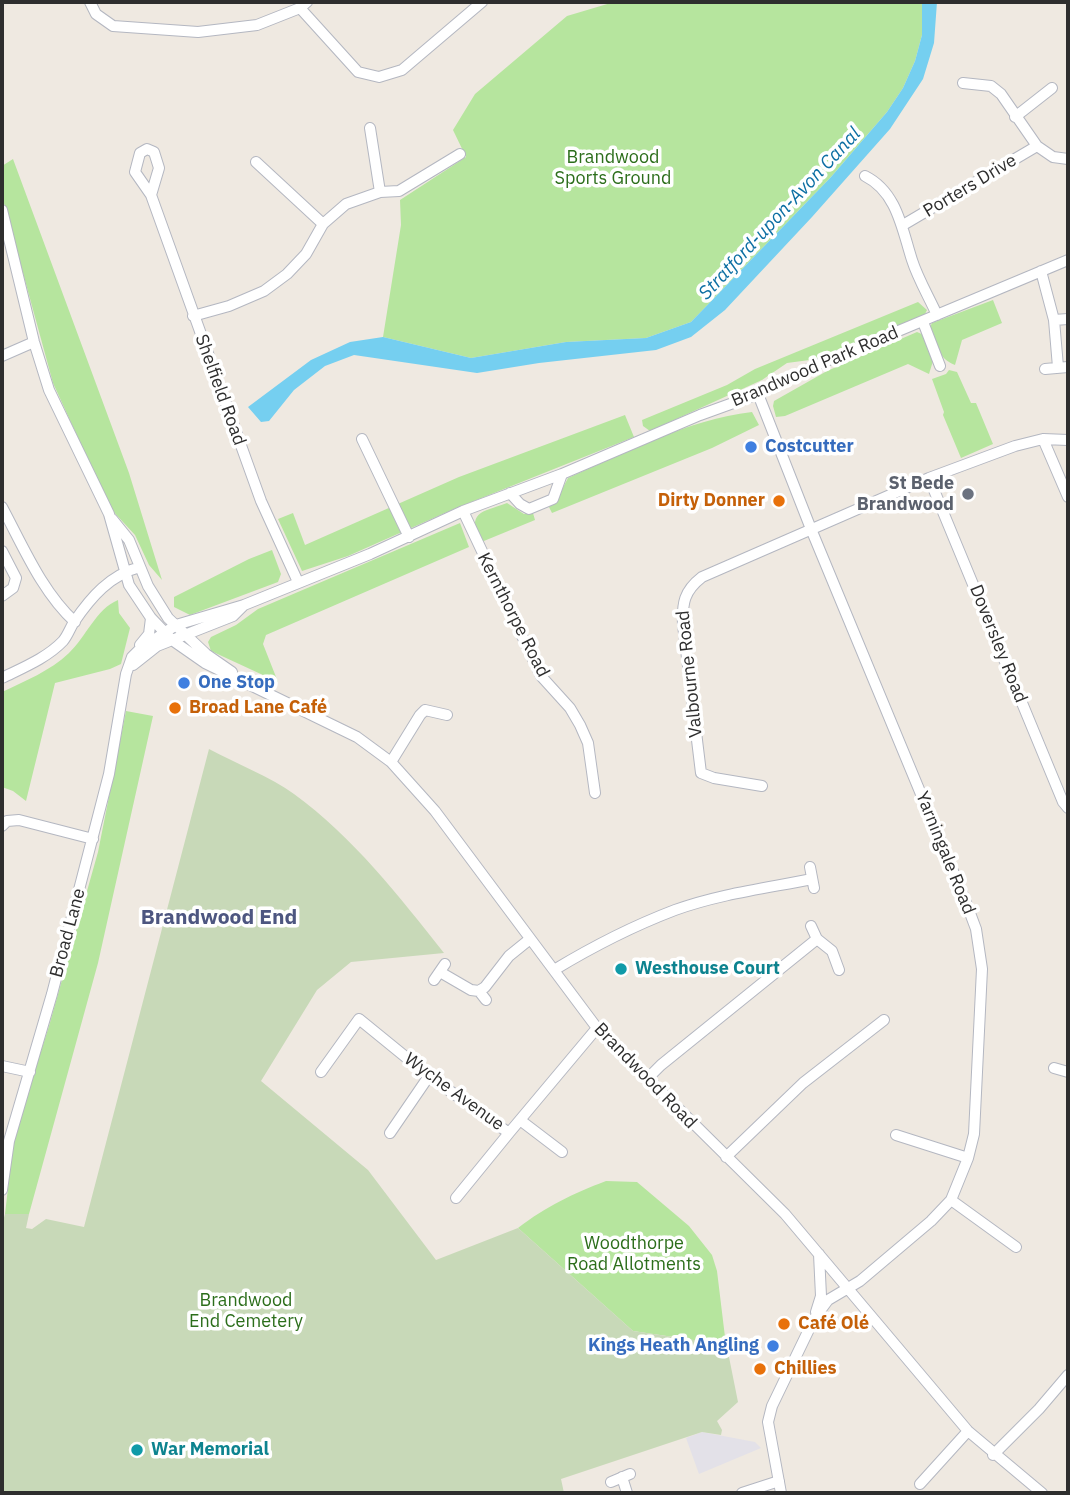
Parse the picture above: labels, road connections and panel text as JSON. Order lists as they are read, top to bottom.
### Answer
{
  "streets": {
    "street": [
      "Porters Drive",
      "Brandwood Park Road",
      "Shelfield Road",
      "Kernthorpe Road",
      "Doversley Road",
      "Valbourne Road",
      "Yarningale Road",
      "Broad Lane",
      "Brandwood Road",
      "Wyche Avenue"
    ]
  },
  "crossings": [
    ["Brandwood Park Road", "Shelfield Road"],
    ["Brandwood Park Road", "Kernthorpe Road"],
    ["Brandwood Park Road", "Yarningale Road"],
    ["Brandwood Park Road", "Brandwood Road"],
    ["Doversley Road", "Valbourne Road"],
    ["Valbourne Road", "Yarningale Road"],
    ["Yarningale Road", "Brandwood Road"],
    ["Brandwood Road", "Wyche Avenue"]
  ],
  "districts": ["Brandwood End"],
  "water": ["Stratford-upon-Avon Canal"],
  "parks": ["Brandwood Sports Ground", "Woodthorpe Road Allotments", "Brandwood End Cemetery"],
  "places": [
    "Costcutter",
    "St Bede Brandwood",
    "Dirty Donner",
    "One Stop",
    "Broad Lane Café",
    "Westhouse Court",
    "Café Olé",
    "Kings Heath Angling",
    "Chillies",
    "War Memorial"
  ]
}
